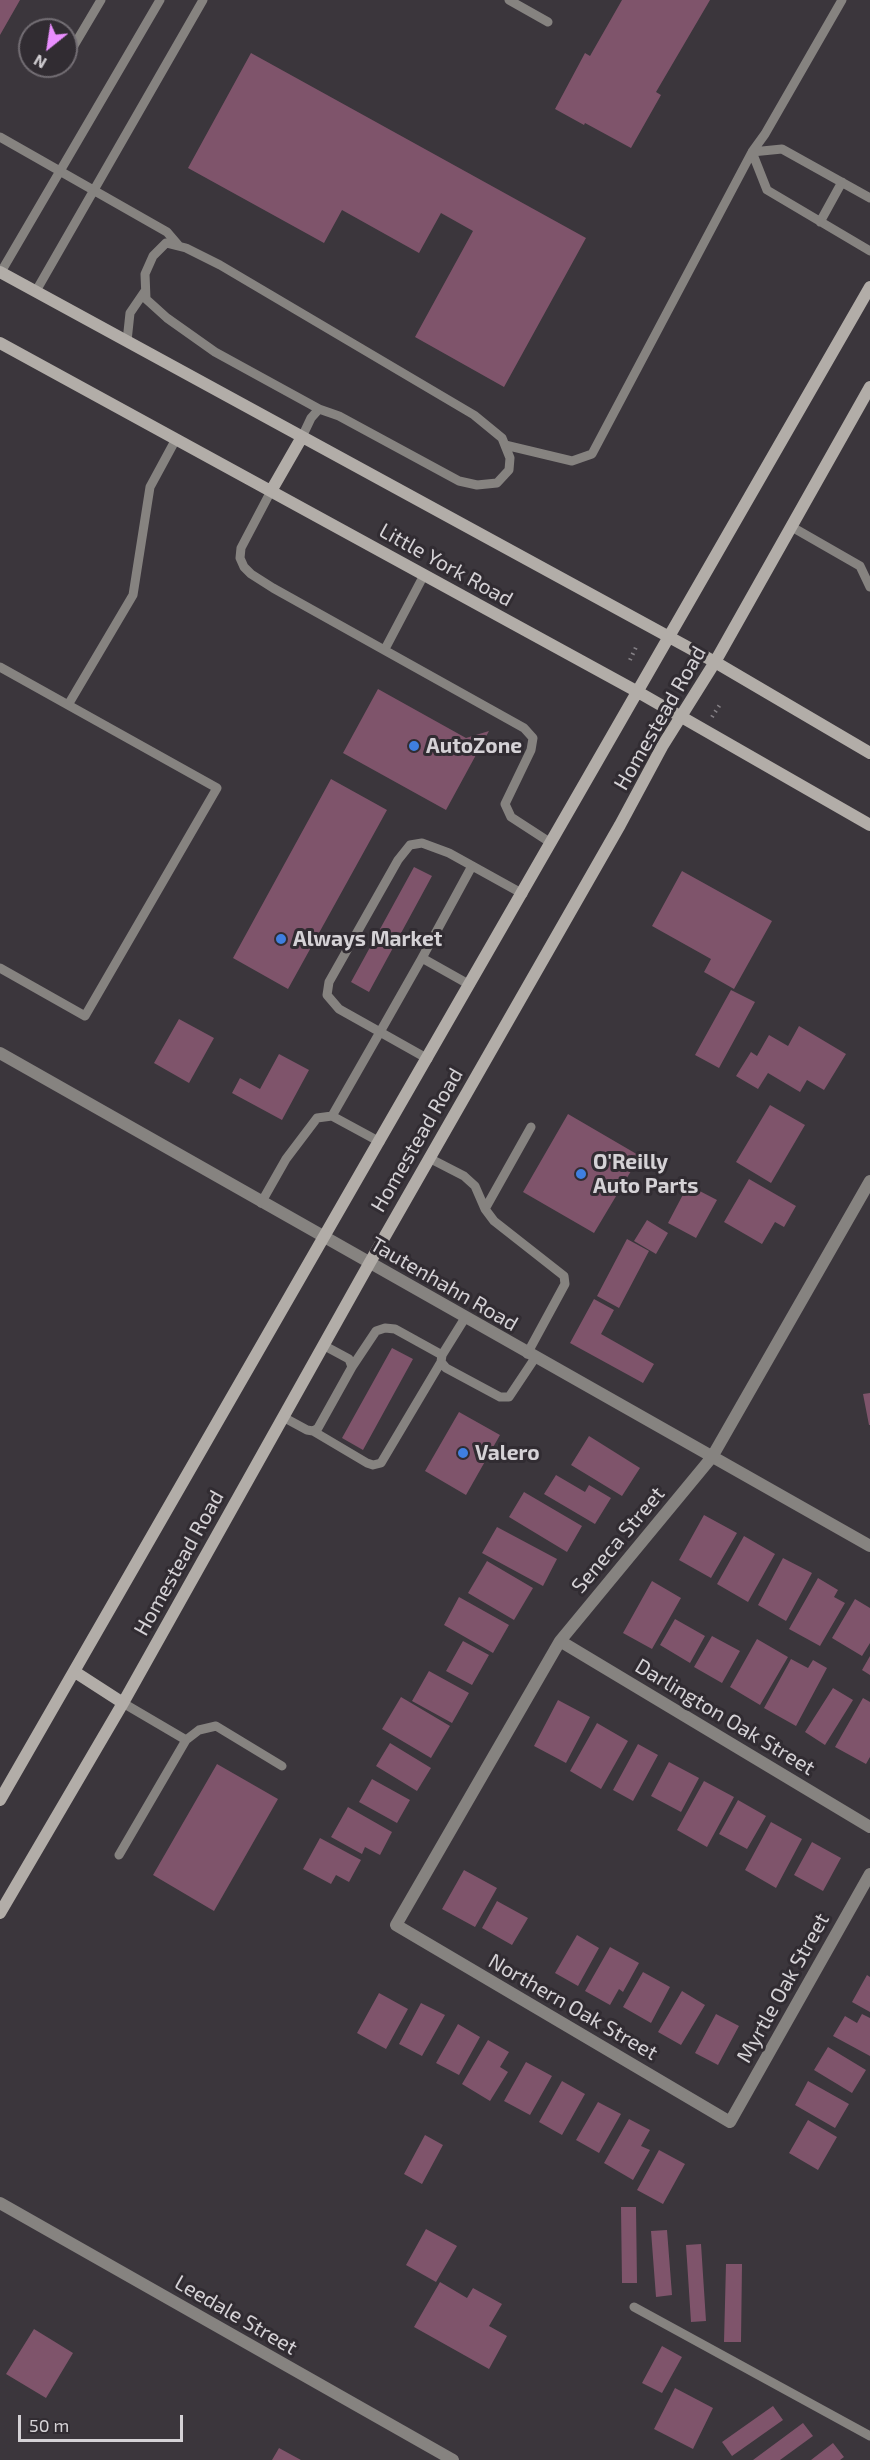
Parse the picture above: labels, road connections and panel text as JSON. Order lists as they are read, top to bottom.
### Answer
{
  "streets": {
    "main road": ["Little York Road", "Homestead Road"],
    "street": [
      "Tautenhahn Road",
      "Seneca Street",
      "Darlington Oak Street",
      "Myrtle Oak Street",
      "Northern Oak Street",
      "Leedale Street"
    ]
  },
  "crossings": [
    ["Little York Road", "Homestead Road"],
    ["Homestead Road", "Tautenhahn Road"],
    ["Tautenhahn Road", "Seneca Street"],
    ["Seneca Street", "Darlington Oak Street"],
    ["Seneca Street", "Northern Oak Street"],
    ["Myrtle Oak Street", "Northern Oak Street"]
  ],
  "places": [
    "AutoZone",
    "Always Market",
    "O'Reilly Auto Parts",
    "Valero"
  ],
  "scale_bar": "50 m",
  "north": "bottom left"
}
